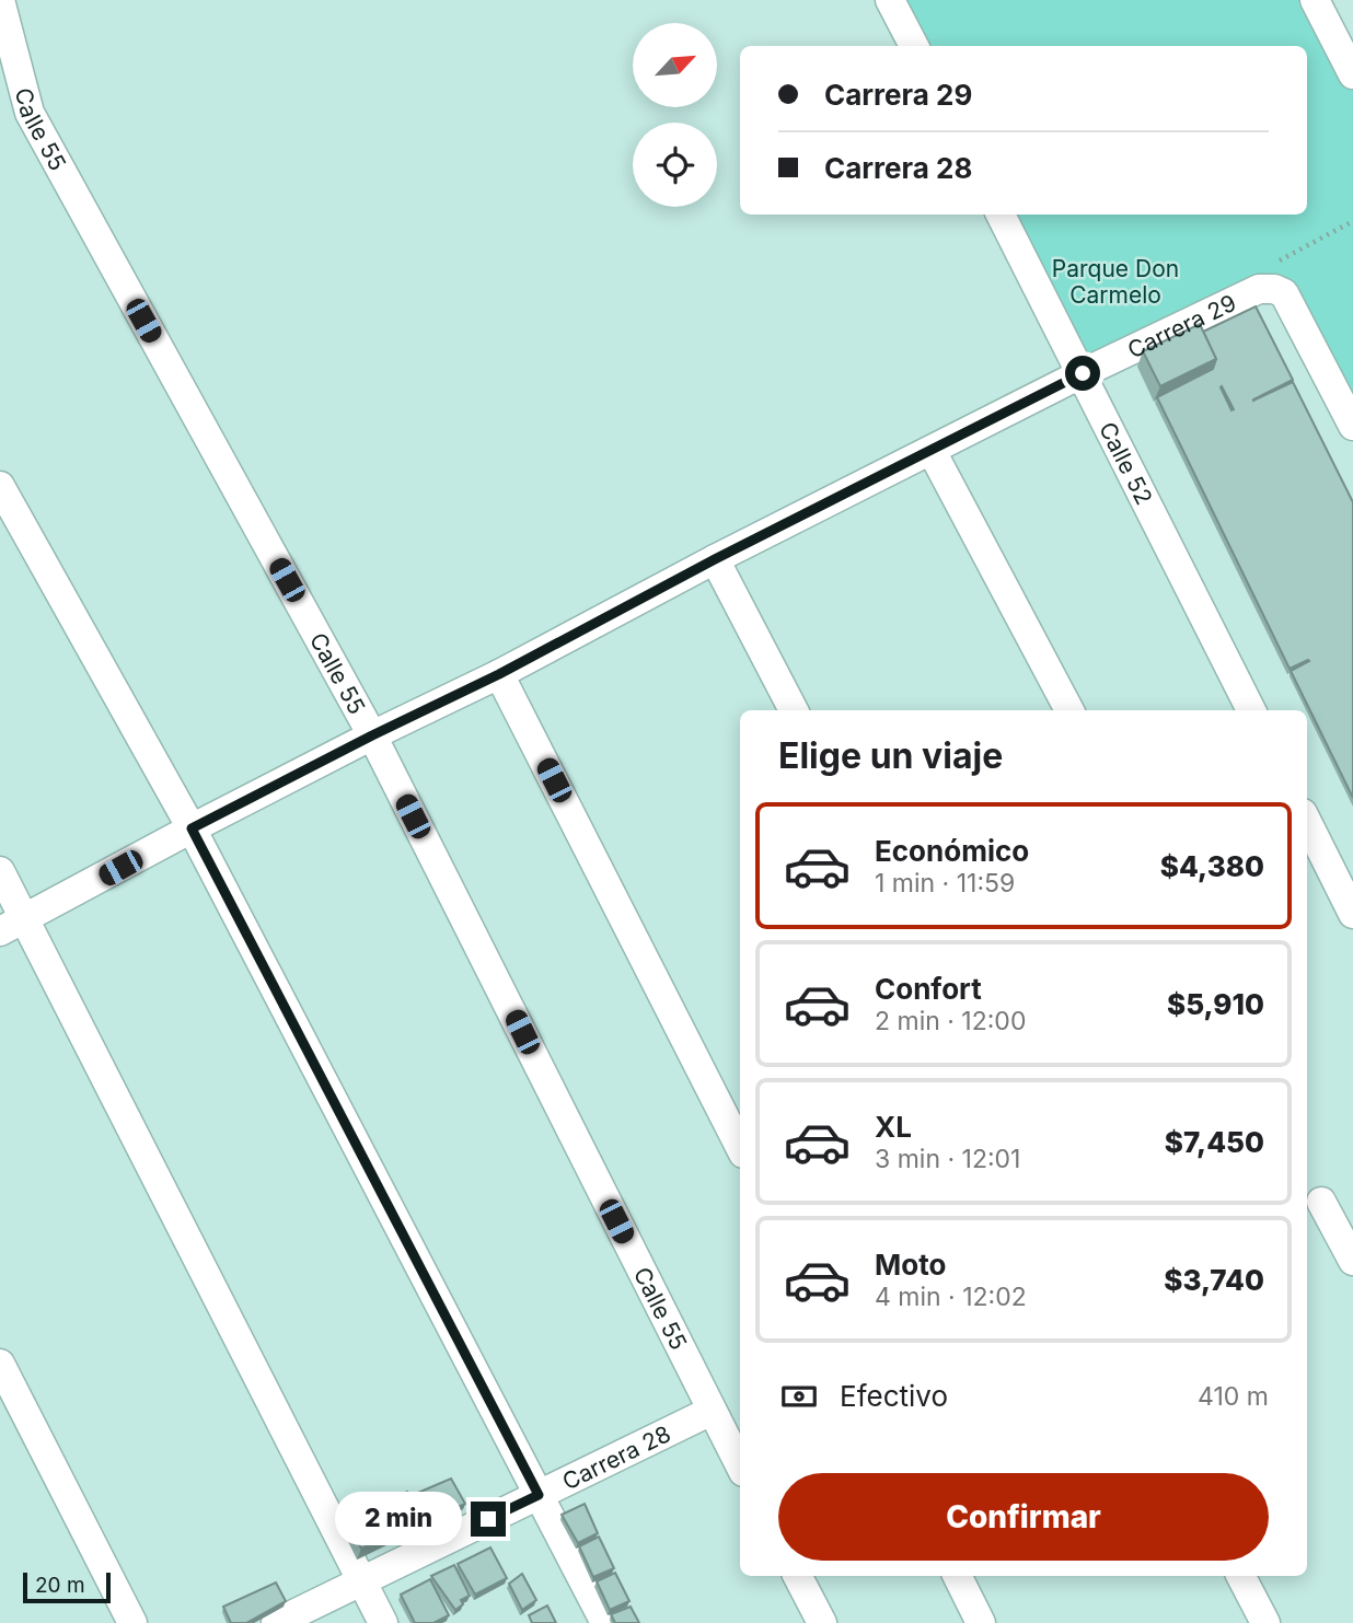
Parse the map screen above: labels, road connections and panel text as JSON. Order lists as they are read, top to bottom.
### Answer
{
  "streets": {
    "street": [
      "Calle 55",
      "Carrera 29",
      "Calle 52",
      "Carrera 28"
    ]
  },
  "crossings": [
    ["Calle 55", "Carrera 29"],
    ["Calle 55", "Carrera 28"],
    ["Carrera 29", "Calle 52"]
  ],
  "parks": ["Parque Don Carmelo"],
  "scale_bar": "20 m",
  "north": "top right",
  "page": {
    "banner": ["Carrera 29", "Carrera 28"],
    "heading": "Elige un viaje",
    "list": [
      {
        "name": "Económico",
        "note": "1 min · 11:59",
        "value": "$4,380"
      },
      {
        "name": "Confort",
        "note": "2 min · 12:00",
        "value": "$5,910"
      },
      {
        "name": "XL",
        "note": "3 min · 12:01",
        "value": "$7,450"
      },
      {
        "name": "Moto",
        "note": "4 min · 12:02",
        "value": "$3,740"
      }
    ],
    "pay": ["Efectivo", "410 m"],
    "buttons": "Confirmar",
    "bubble": "2 min",
    "scale": "20 m"
  }
}
